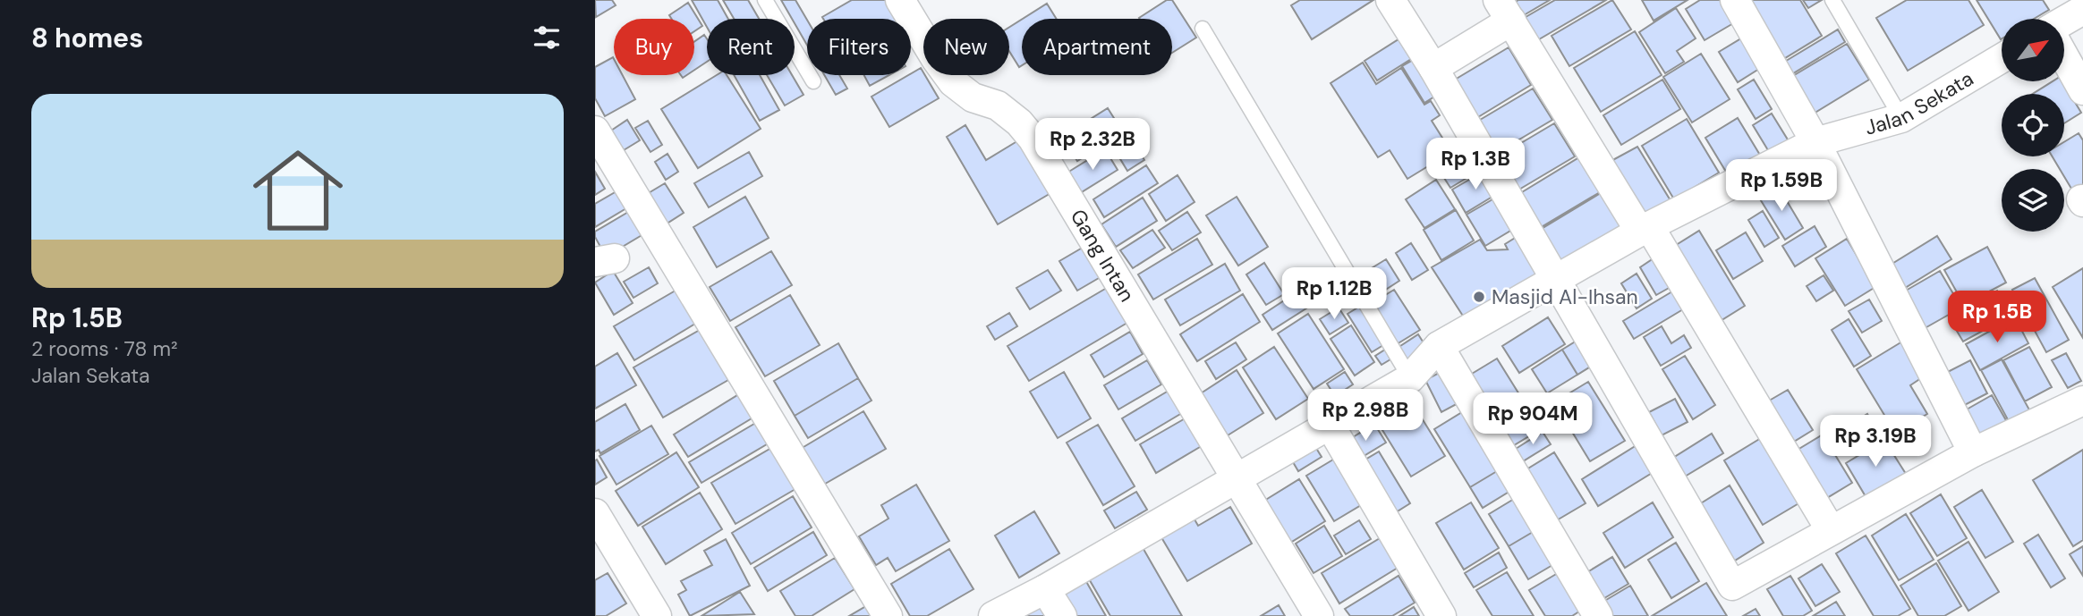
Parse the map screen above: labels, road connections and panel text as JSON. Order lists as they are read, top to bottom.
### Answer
{
  "streets": {
    "street": ["Jalan Sekata", "Gang Intan"]
  },
  "crossings": [
    ["Jalan Sekata", "Gang Intan"]
  ],
  "places": ["Masjid Al-Ihsan"],
  "north": "top right",
  "page": {
    "heading": "8 homes",
    "chip": [
      "Buy",
      "Rent",
      "Filters",
      "New",
      "Apartment"
    ],
    "list": [
      {
        "name": "Rp 1.5B",
        "note": "2 rooms · 78 m² · Jalan Sekata"
      }
    ],
    "price": [
      "Rp 2.32B",
      "Rp 1.3B",
      "Rp 1.59B",
      "Rp 1.12B",
      "Rp 1.5B",
      "Rp 2.98B",
      "Rp 904M",
      "Rp 3.19B"
    ]
  }
}
